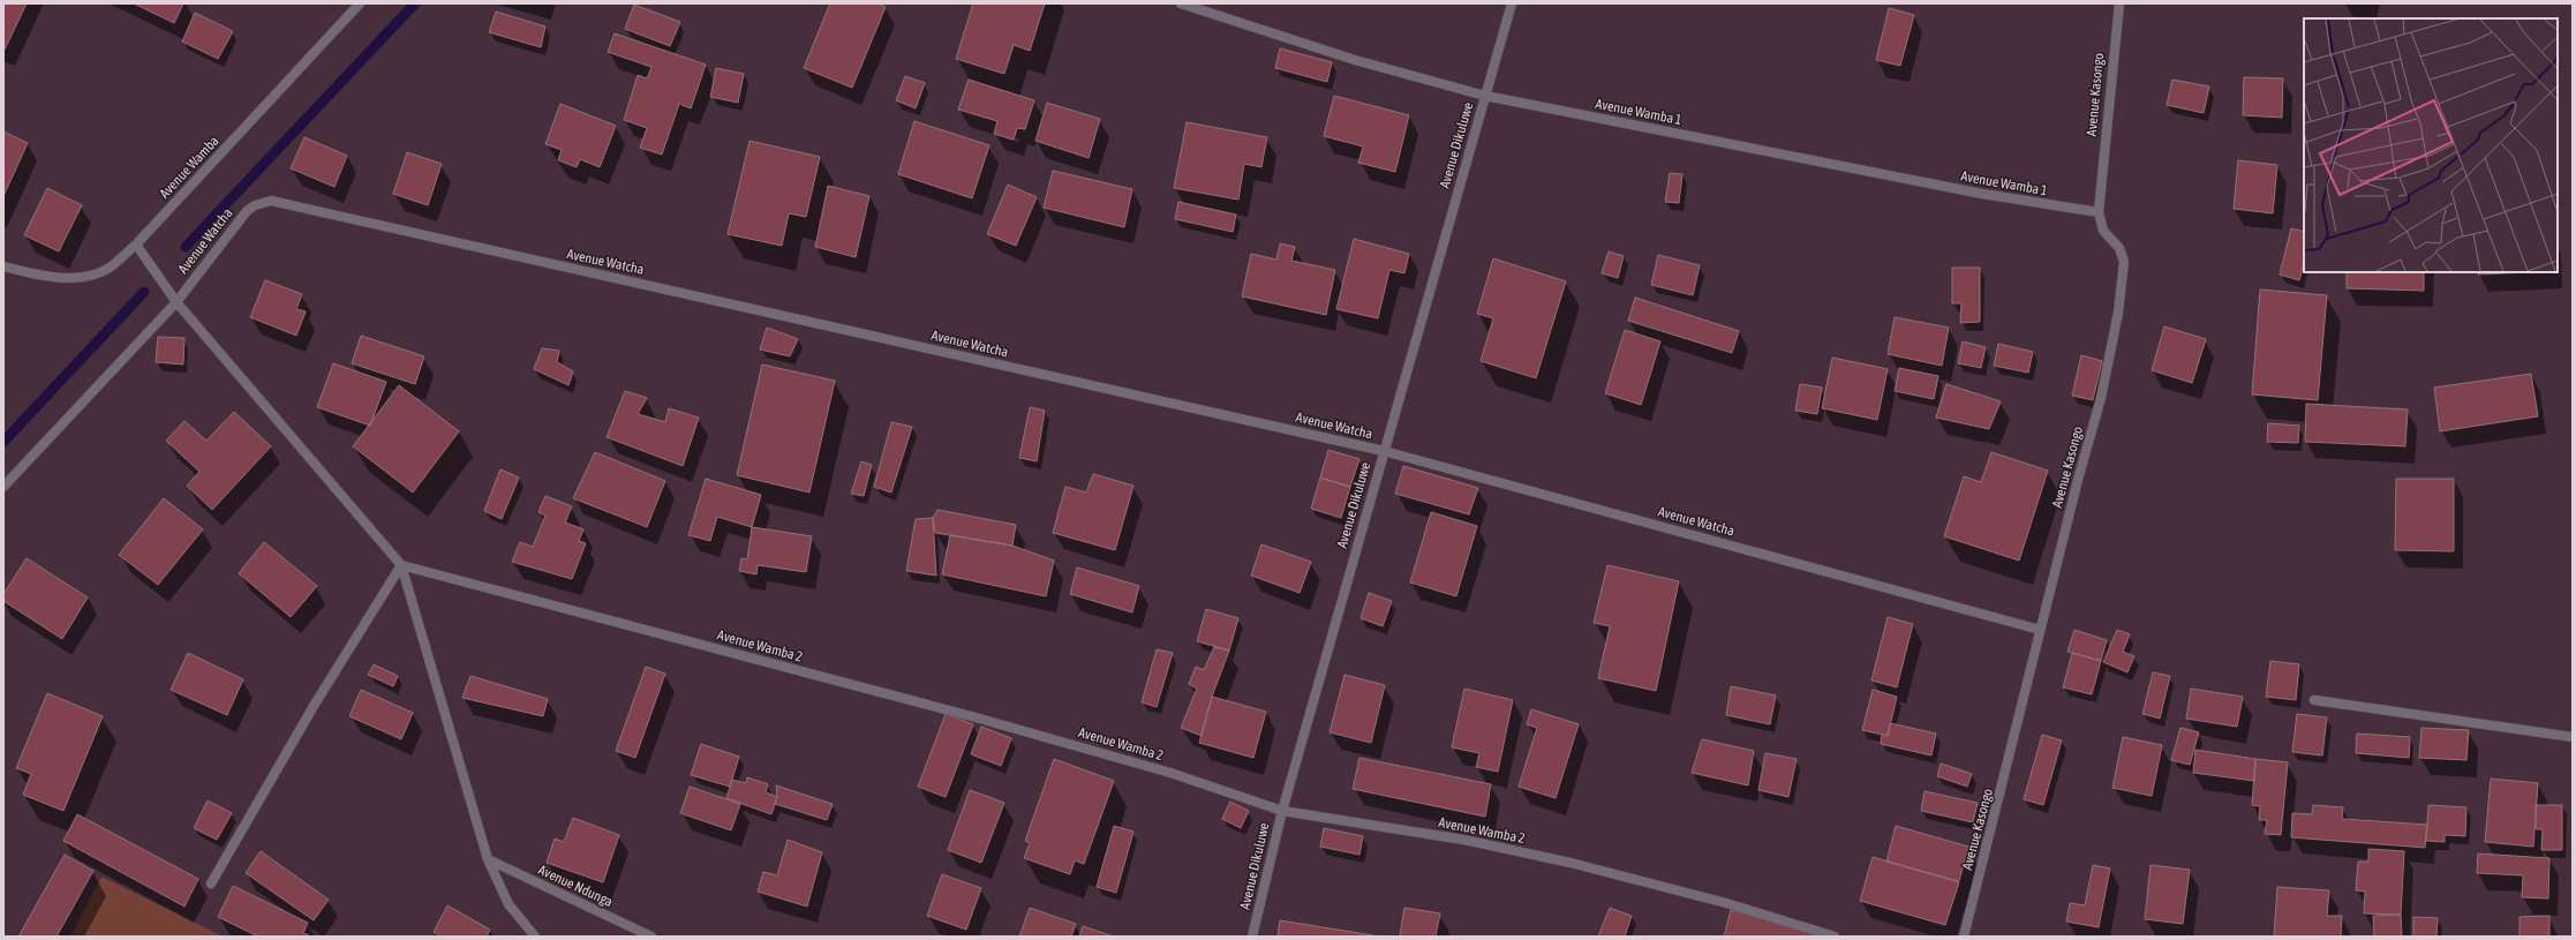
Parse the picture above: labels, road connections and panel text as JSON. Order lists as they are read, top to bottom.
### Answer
{
  "streets": {
    "street": [
      "Avenue Kasongo",
      "Avenue Wamba 1",
      "Avenue Dikuluwe",
      "Avenue Wamba",
      "Avenue Watcha",
      "Avenue Wamba 2",
      "Avenue Ndunga"
    ]
  },
  "crossings": [
    ["Avenue Kasongo", "Avenue Wamba 1"],
    ["Avenue Kasongo", "Avenue Watcha"],
    ["Avenue Wamba 1", "Avenue Dikuluwe"],
    ["Avenue Dikuluwe", "Avenue Watcha"],
    ["Avenue Dikuluwe", "Avenue Wamba 2"]
  ]
}
